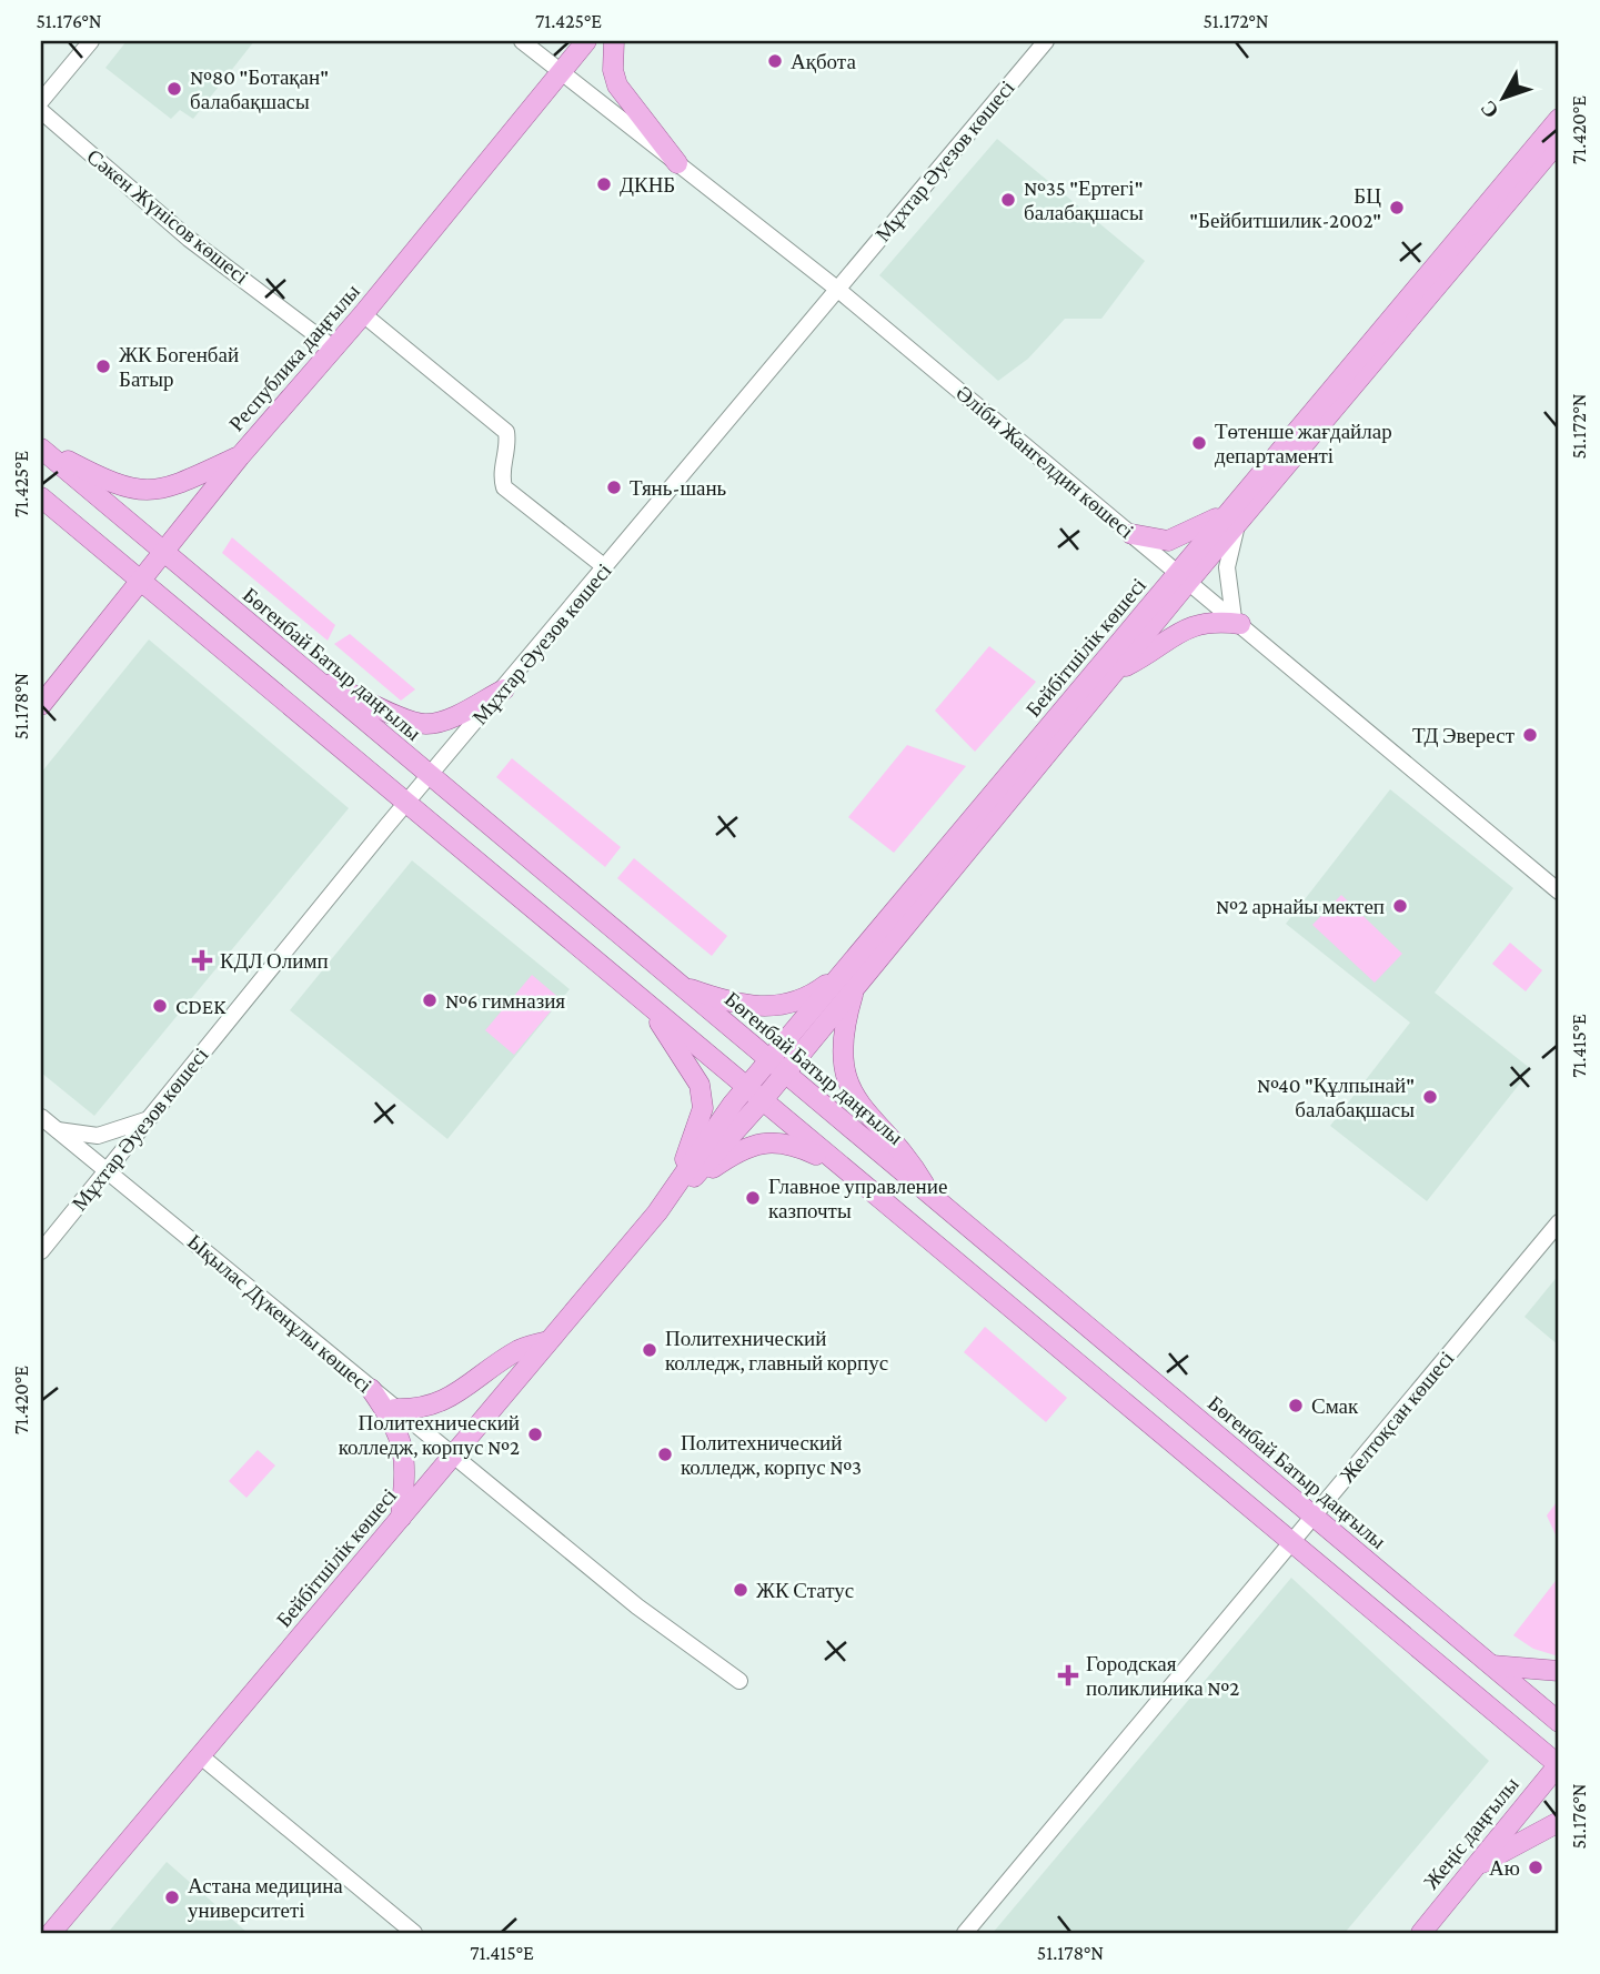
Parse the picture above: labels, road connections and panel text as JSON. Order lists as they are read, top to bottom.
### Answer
{
  "streets": {
    "main road": [
      "Республика даңғылы",
      "Бейбітшілік көшесі",
      "Бөгенбай Батыр даңғылы",
      "Жеңіс даңғылы"
    ],
    "street": [
      "Мұхтар Әуезов көшесі",
      "Сәкен Жүнісов көшесі",
      "Әліби Жангелдин көшесі",
      "Ықылас Дүкенұлы көшесі",
      "Желтоқсан көшесі"
    ]
  },
  "crossings": [
    ["Мұхтар Әуезов көшесі", "Әліби Жангелдин көшесі"],
    ["Мұхтар Әуезов көшесі", "Бөгенбай Батыр даңғылы"],
    ["Мұхтар Әуезов көшесі", "Ықылас Дүкенұлы көшесі"],
    ["Сәкен Жүнісов көшесі", "Республика даңғылы"],
    ["Республика даңғылы", "Әліби Жангелдин көшесі"],
    ["Республика даңғылы", "Бөгенбай Батыр даңғылы"],
    ["Әліби Жангелдин көшесі", "Бейбітшілік көшесі"],
    ["Бейбітшілік көшесі", "Бөгенбай Батыр даңғылы"],
    ["Бейбітшілік көшесі", "Ықылас Дүкенұлы көшесі"],
    ["Бөгенбай Батыр даңғылы", "Желтоқсан көшесі"]
  ],
  "places": {
    "other": [
      "Ақбота",
      "№80 \"Ботақан\" балабақшасы",
      "ДКНБ",
      "№35 \"Ертегі\" балабақшасы",
      "БЦ \"Бейбитшилик-2002\"",
      "ЖК Богенбай Батыр",
      "Төтенше жағдайлар департаменті",
      "Тянь-шань",
      "ТД Эверест",
      "№2 арнайы мектеп",
      "№6 гимназия",
      "CDEK",
      "№40 \"Құлпынай\" балабақшасы",
      "Главное управление казпочты",
      "Политехнический колледж, главный корпус",
      "Смак",
      "Политехнический колледж, корпус №2",
      "Политехнический колледж, корпус №3",
      "ЖК Статус",
      "Аю",
      "Астана медицина университеті"
    ],
    "health": ["КДЛ Олимп", "Городская поликлиника №2"]
  },
  "north": "bottom left",
  "coordinates": [
    "51.176°N",
    "71.425°E",
    "51.172°N",
    "71.420°E",
    "51.178°N",
    "71.415°E"
  ]
}
